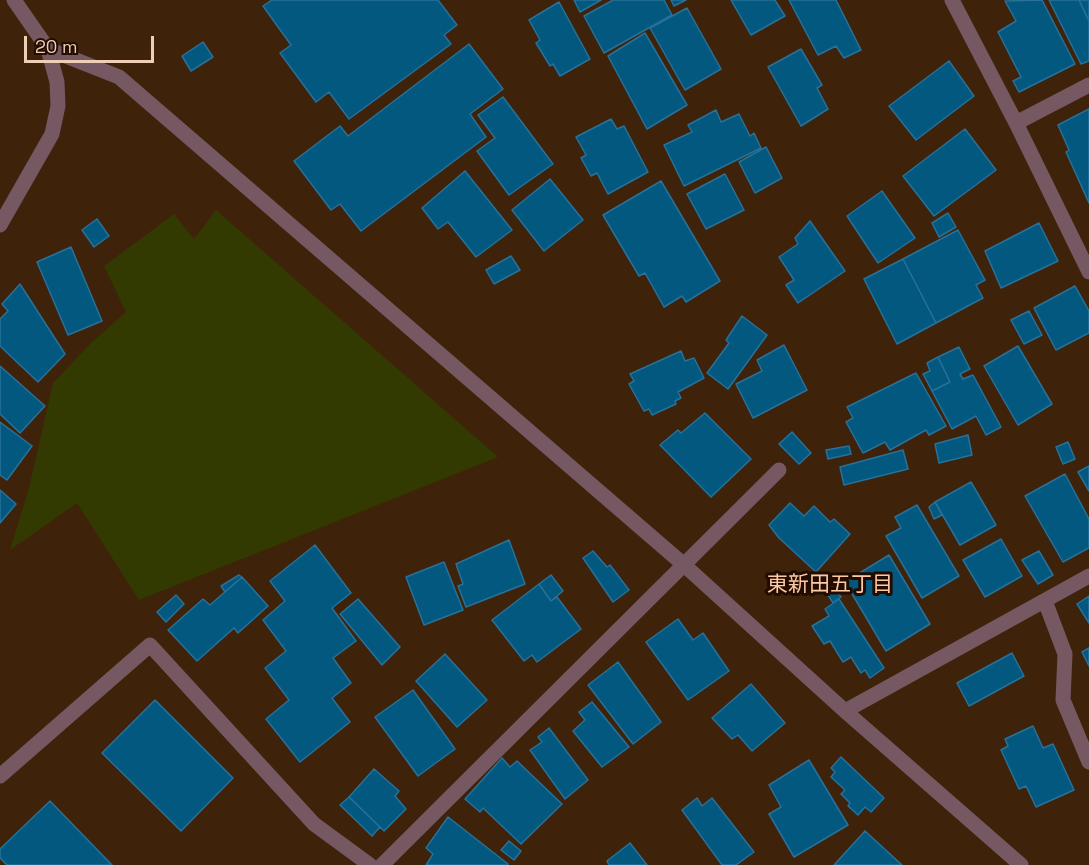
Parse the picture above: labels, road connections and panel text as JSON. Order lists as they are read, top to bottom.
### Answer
{
  "districts": ["東新田五丁目"],
  "scale_bar": "20 m"
}
